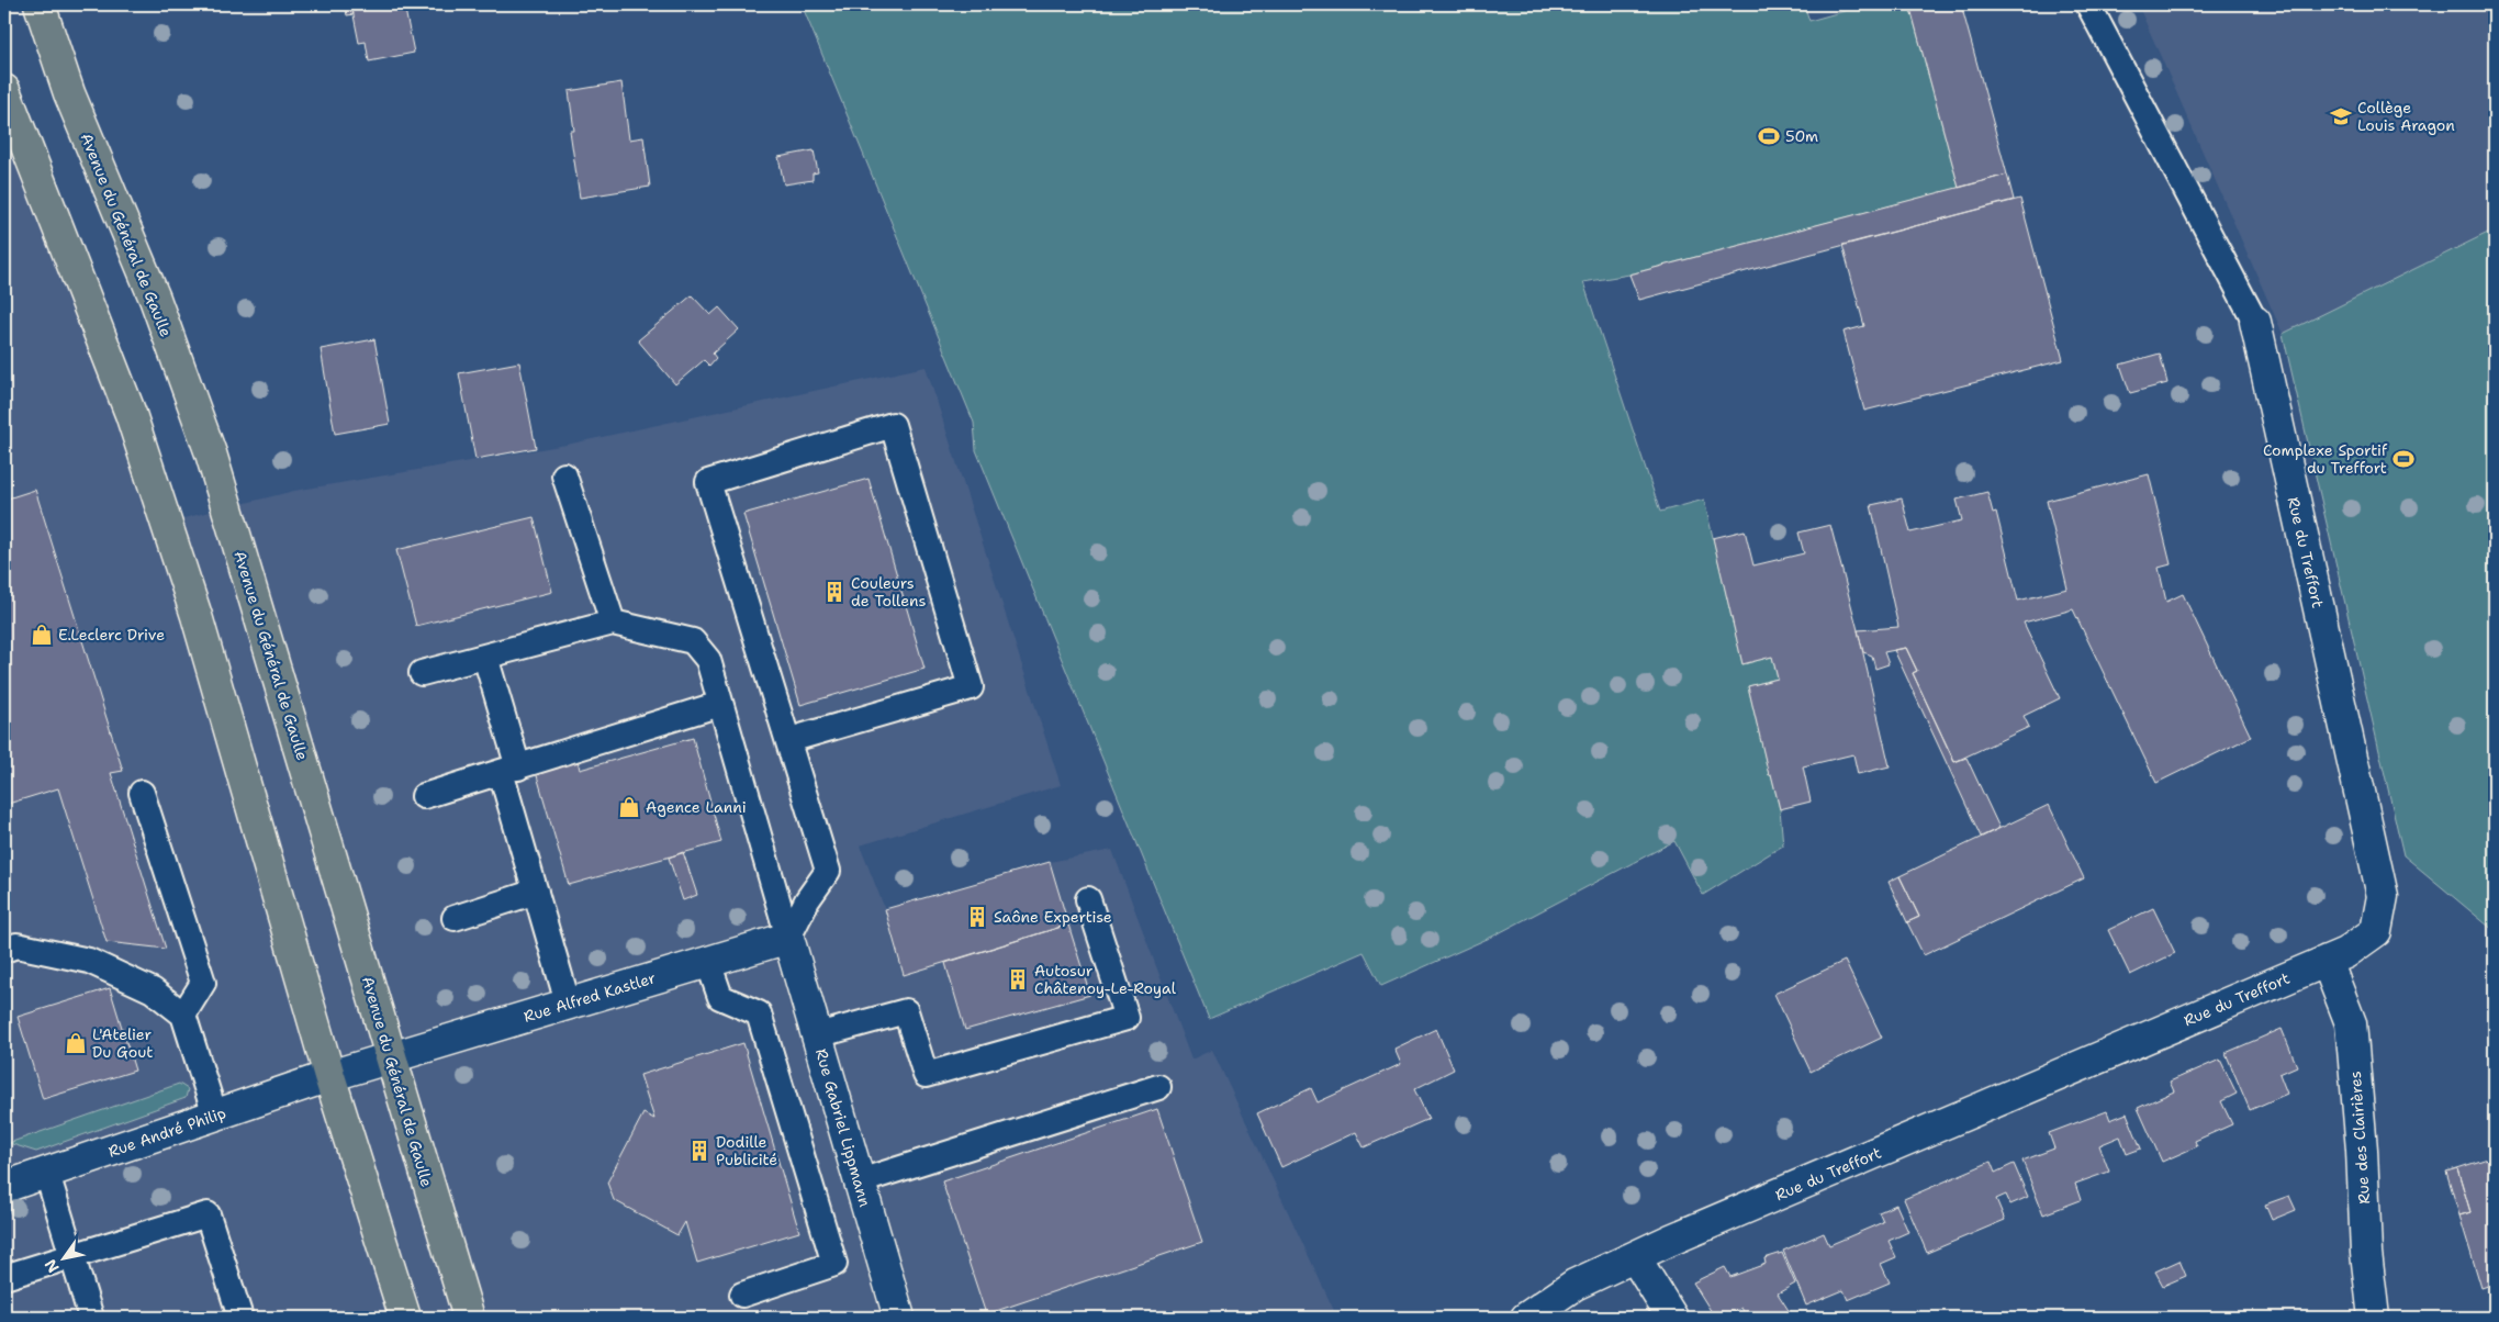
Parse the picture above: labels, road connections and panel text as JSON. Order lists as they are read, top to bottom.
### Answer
{
  "streets": {
    "main road": ["Avenue du Général de Gaulle"],
    "street": [
      "Rue du Treffort",
      "Rue Alfred Kastler",
      "Rue Gabriel Lippmann",
      "Rue André Philip",
      "Rue des Clairières"
    ]
  },
  "crossings": [
    ["Avenue du Général de Gaulle", "Rue Alfred Kastler"],
    ["Rue du Treffort", "Rue des Clairières"],
    ["Rue Alfred Kastler", "Rue Gabriel Lippmann"],
    ["Rue Alfred Kastler", "Rue André Philip"]
  ],
  "places": {
    "school or university": ["Collège Louis Aragon"],
    "sports": ["50m", "Complexe Sportif du Treffort"],
    "building": [
      "Couleurs de Tollens",
      "Saône Expertise",
      "Autosur Châtenoy-Le-Royal",
      "Dodille Publicité"
    ],
    "shop": ["E.Leclerc Drive", "Agence Lanni", "L'Atelier Du Gout"]
  },
  "north": "bottom left"
}
